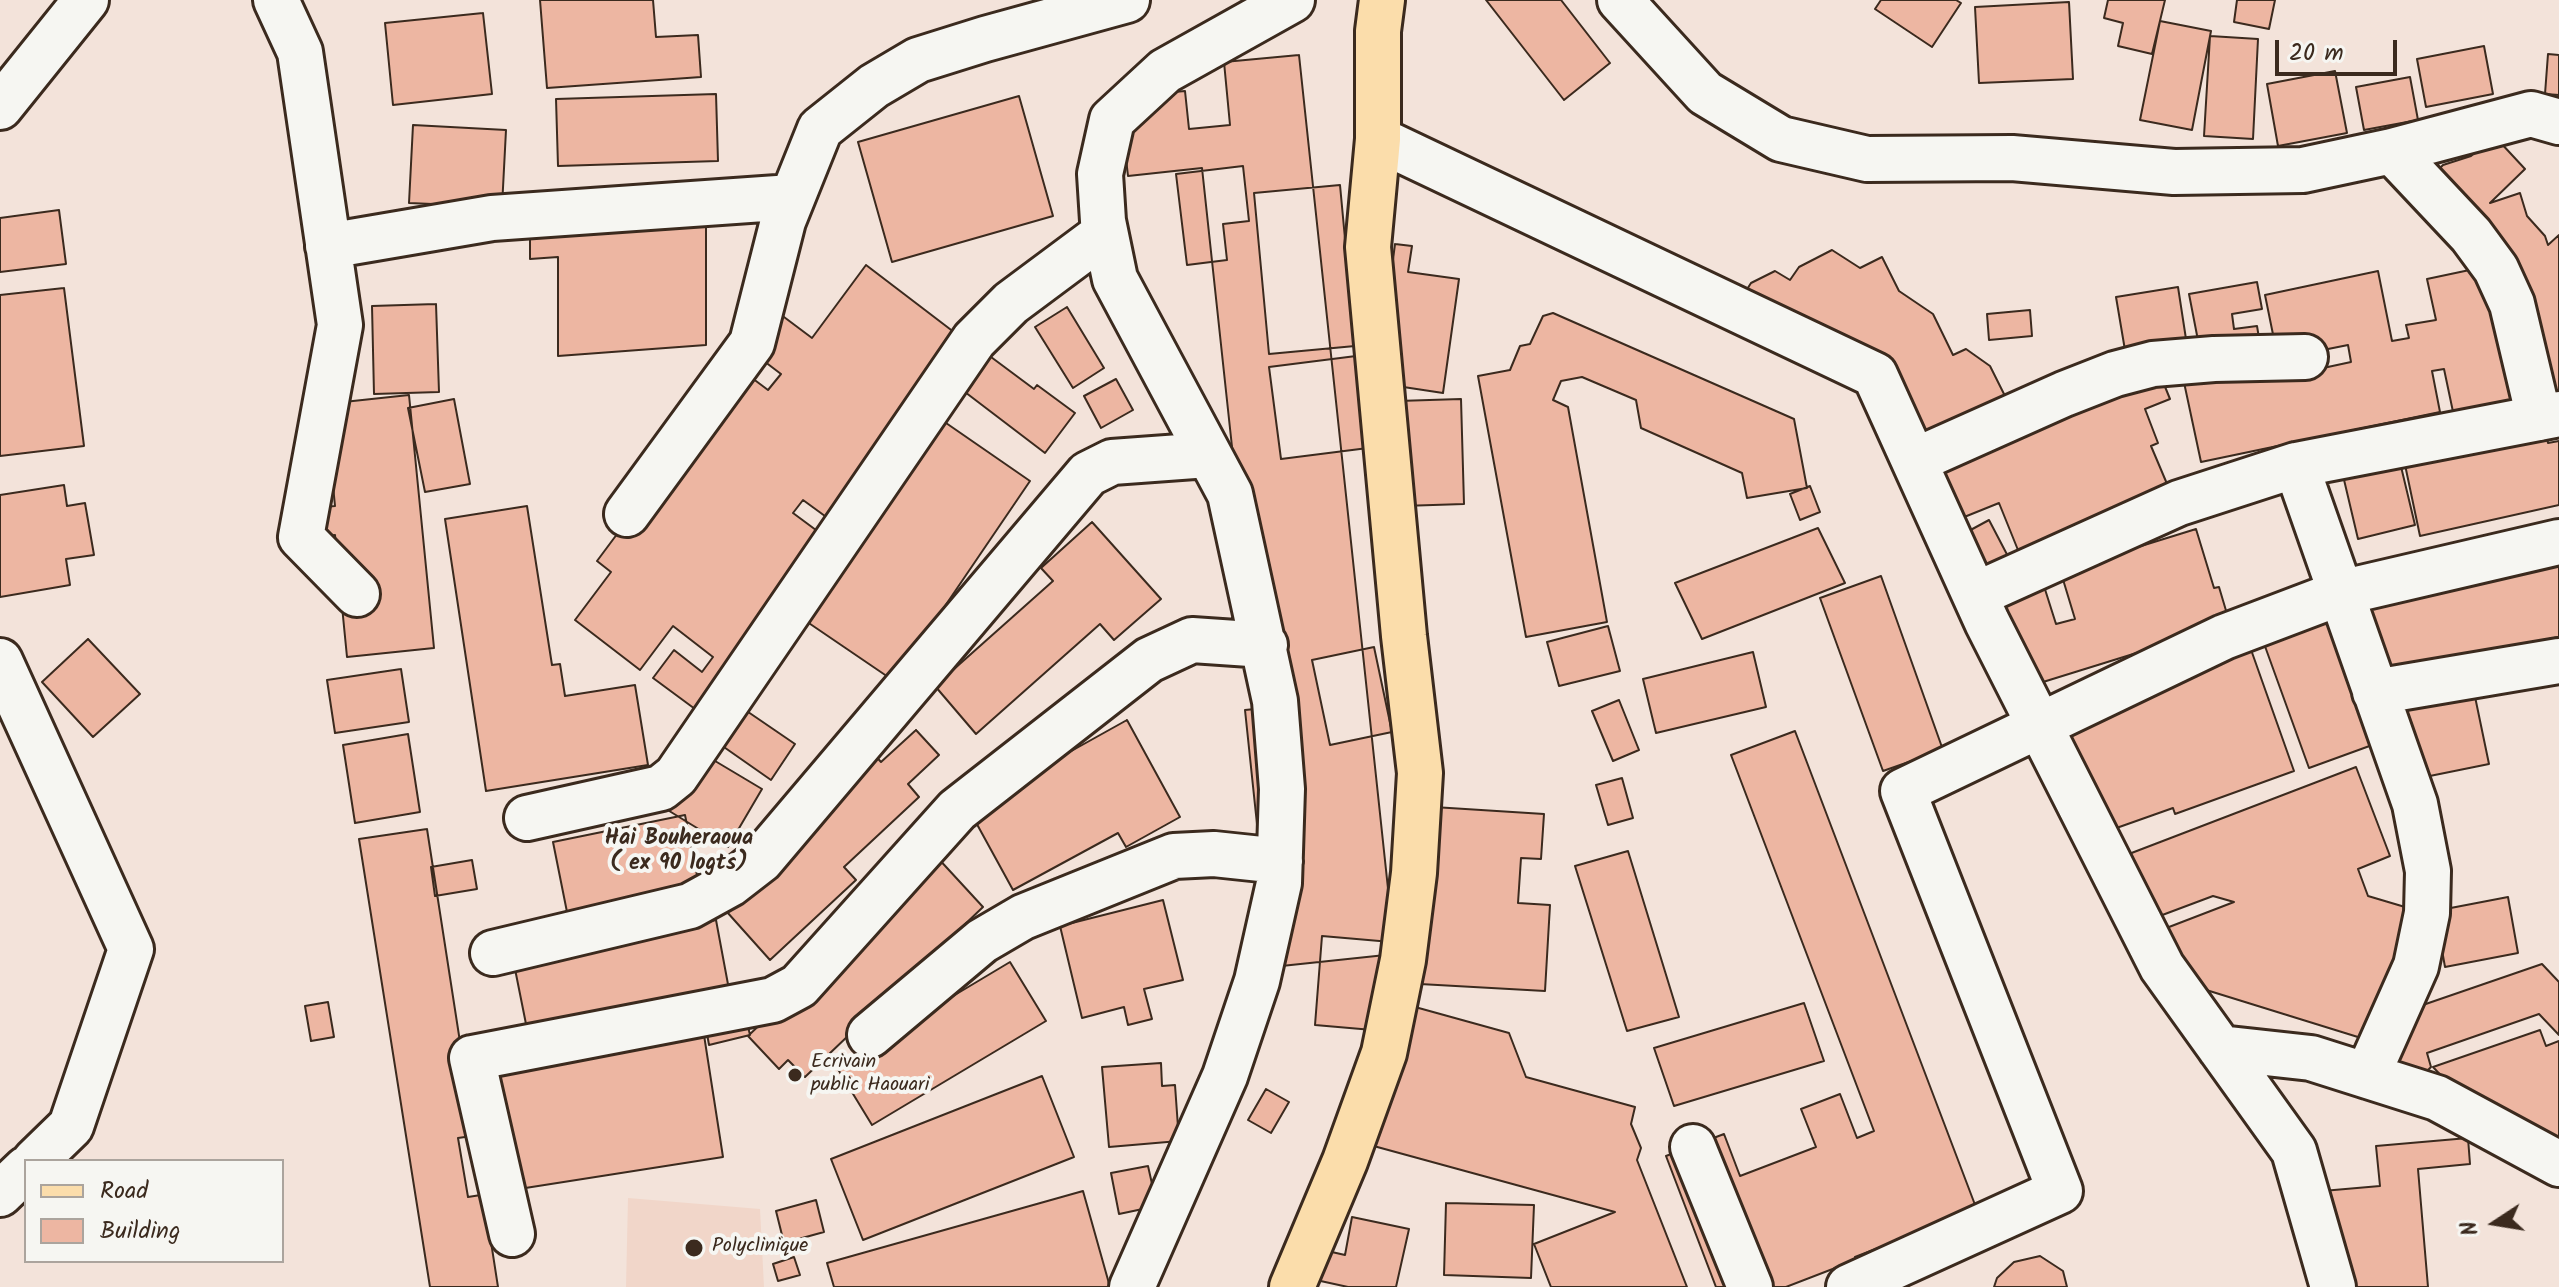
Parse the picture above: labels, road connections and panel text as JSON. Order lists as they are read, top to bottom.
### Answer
{
  "districts": ["Hai Bouheraoua ( ex 90 logts)"],
  "places": ["Ecrivain public Haouari", "Polyclinique"],
  "legend": ["Road", "Building"],
  "scale_bar": "20 m",
  "north": "left"
}
